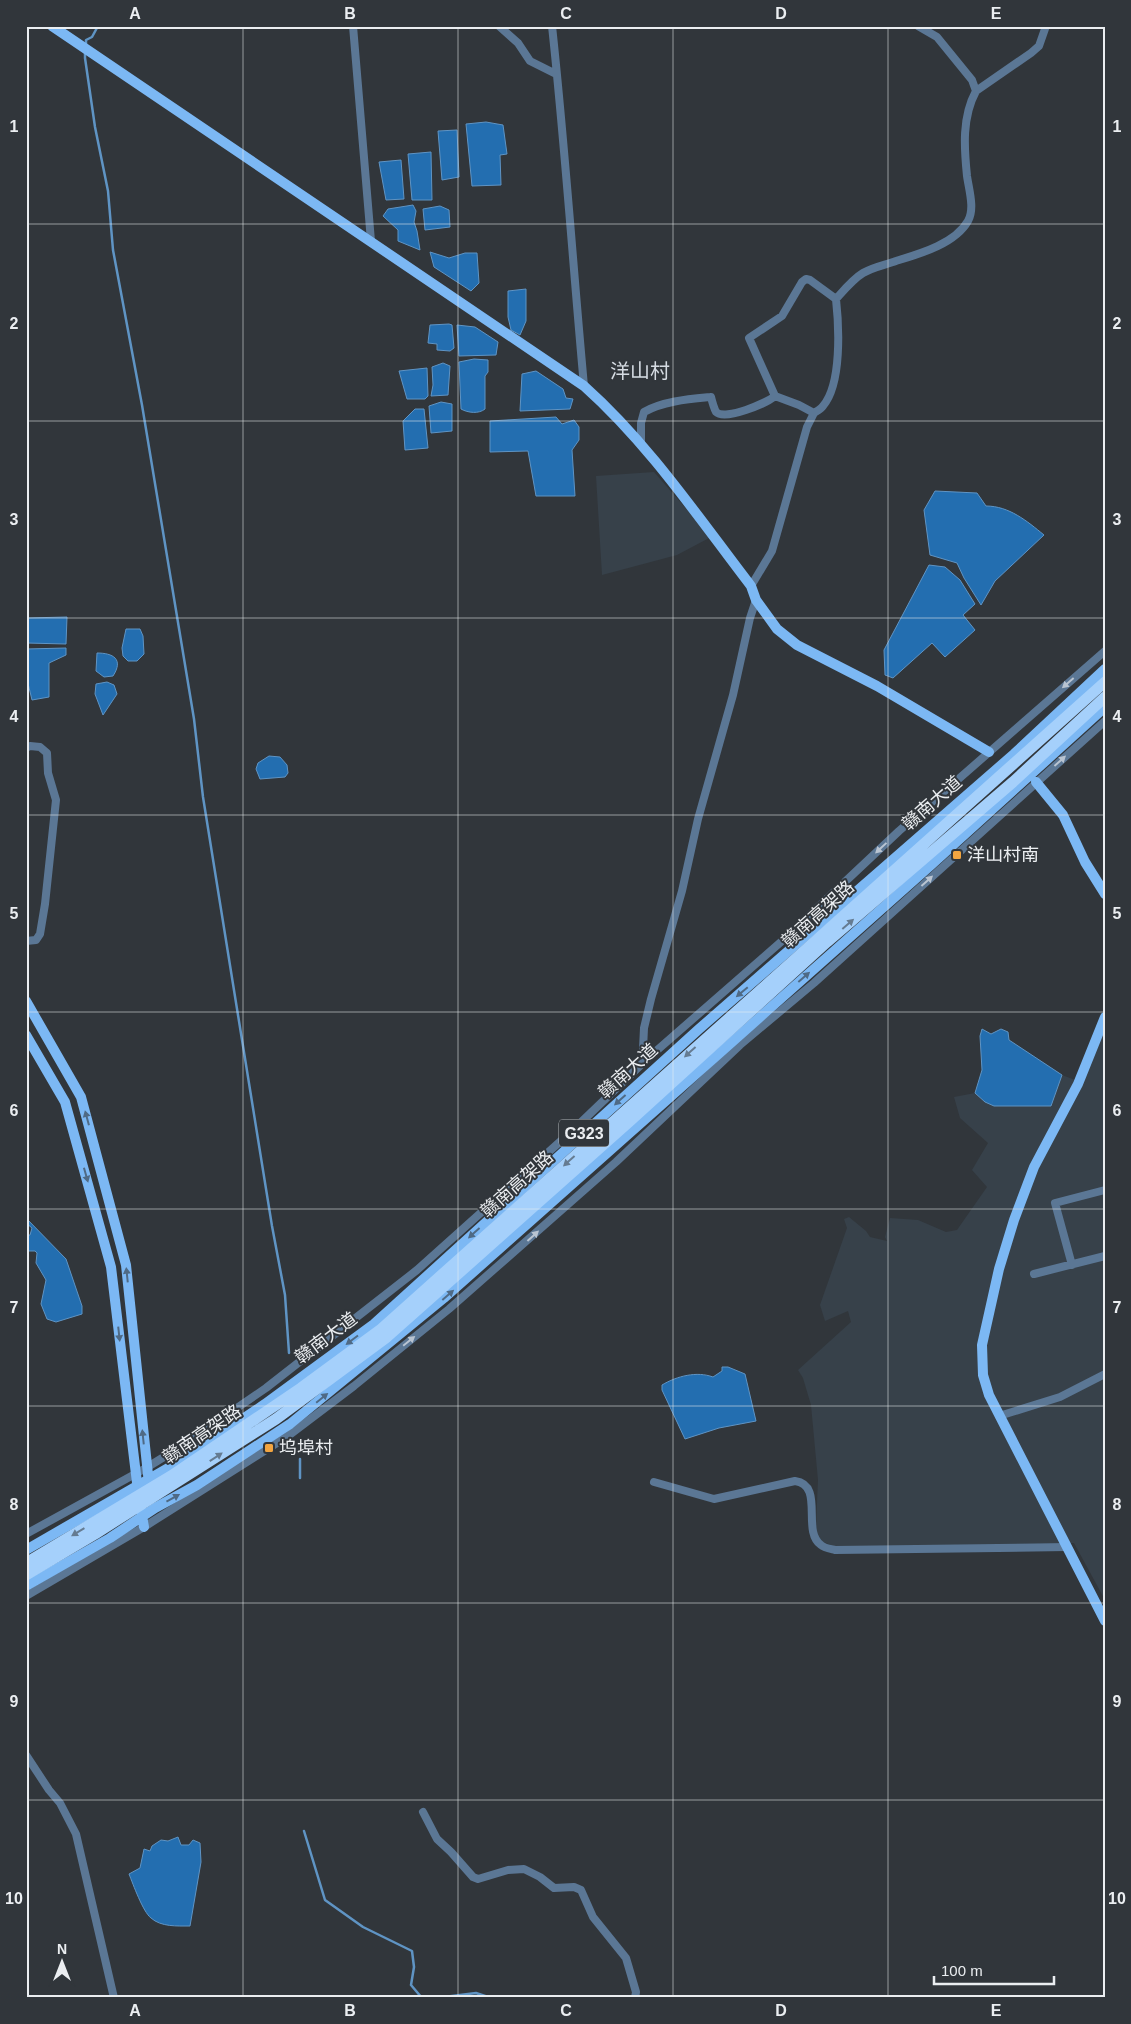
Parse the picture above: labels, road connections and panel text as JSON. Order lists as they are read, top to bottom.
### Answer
{
  "streets": {
    "highway": ["赣南高架路"],
    "main road": ["赣南大道", "G323"]
  },
  "districts": ["洋山村"],
  "places": {
    "transit": ["洋山村南", "坞埠村"]
  },
  "scale_bar": "100 m",
  "north": "top",
  "grid": {
    "columns": [
      "A",
      "B",
      "C",
      "D",
      "E"
    ],
    "rows": [
      "1",
      "2",
      "3",
      "4",
      "5",
      "6",
      "7",
      "8",
      "9",
      "10"
    ]
  }
}
